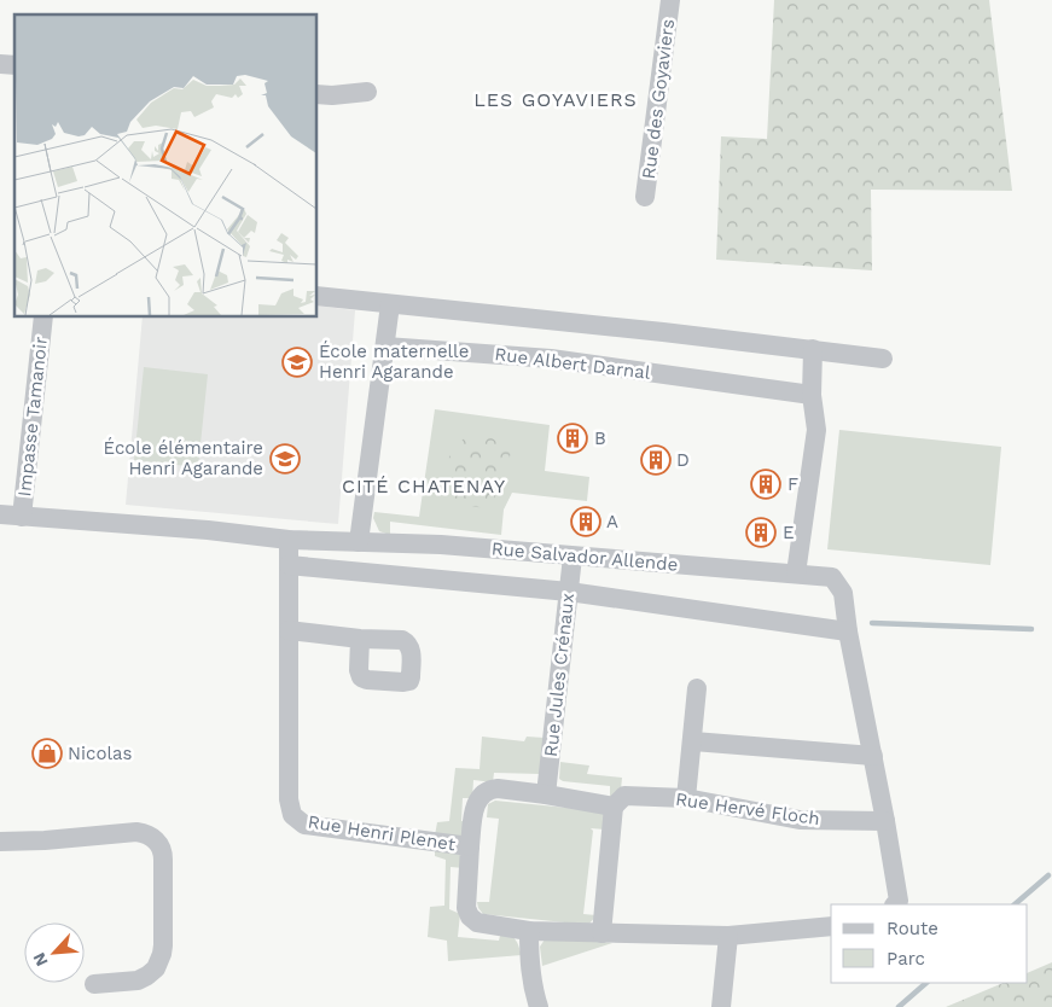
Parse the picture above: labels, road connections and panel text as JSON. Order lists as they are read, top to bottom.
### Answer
{
  "streets": {
    "street": [
      "Rue des Goyaviers",
      "Rue Albert Darnal",
      "Impasse Tamanoir",
      "Rue Salvador Allende",
      "Rue Jules Crénaux",
      "Rue Hervé Floch",
      "Rue Henri Plenet"
    ]
  },
  "crossings": [
    ["Impasse Tamanoir", "Rue Salvador Allende"],
    ["Rue Salvador Allende", "Rue Jules Crénaux"],
    ["Rue Salvador Allende", "Rue Hervé Floch"],
    ["Rue Salvador Allende", "Rue Henri Plenet"]
  ],
  "districts": ["LES GOYAVIERS", "CITÉ CHATENAY"],
  "places": {
    "school or university": ["École maternelle Henri Agarande", "École élémentaire Henri Agarande"],
    "building": [
      "B",
      "D",
      "F",
      "A",
      "E"
    ],
    "shop": ["Nicolas"]
  },
  "legend": ["Route", "Parc"],
  "north": "bottom left"
}
